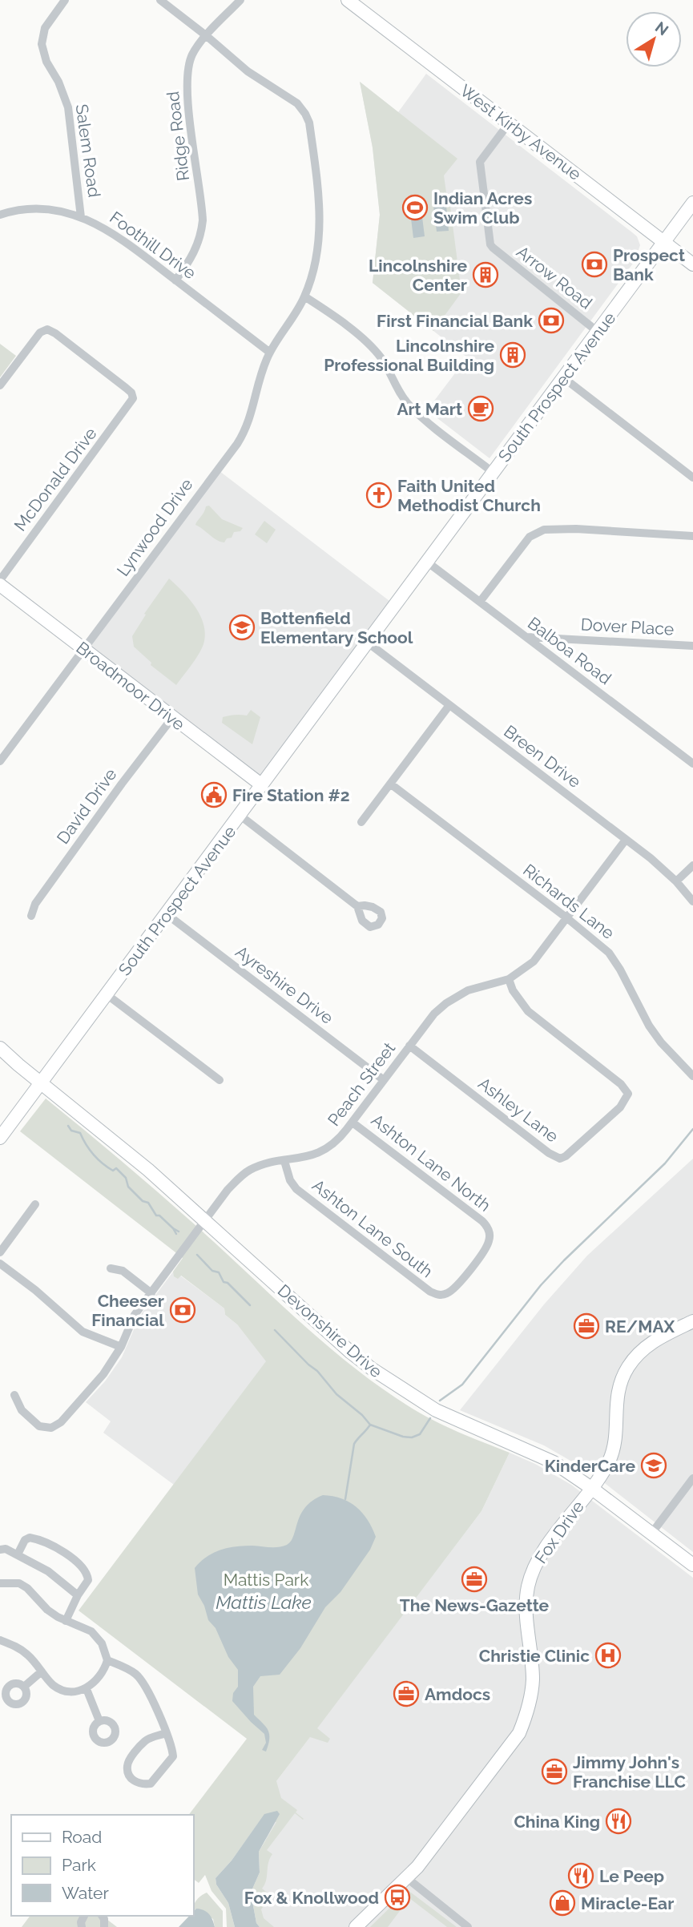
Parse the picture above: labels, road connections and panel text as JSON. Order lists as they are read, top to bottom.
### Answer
{
  "streets": {
    "street": [
      "West Kirby Avenue",
      "Ridge Road",
      "Salem Road",
      "Foothill Drive",
      "Arrow Road",
      "South Prospect Avenue",
      "McDonald Drive",
      "Lynwood Drive",
      "Dover Place",
      "Balboa Road",
      "Broadmoor Drive",
      "Breen Drive",
      "David Drive",
      "Richards Lane",
      "Ayreshire Drive",
      "Peach Street",
      "Ashley Lane",
      "Ashton Lane North",
      "Ashton Lane South",
      "Devonshire Drive",
      "Fox Drive"
    ]
  },
  "crossings": [
    ["West Kirby Avenue", "Arrow Road"],
    ["West Kirby Avenue", "South Prospect Avenue"],
    ["Ridge Road", "Foothill Drive"],
    ["Ridge Road", "Lynwood Drive"],
    ["Salem Road", "Foothill Drive"],
    ["Foothill Drive", "Lynwood Drive"],
    ["Arrow Road", "South Prospect Avenue"],
    ["South Prospect Avenue", "Balboa Road"],
    ["South Prospect Avenue", "Broadmoor Drive"],
    ["South Prospect Avenue", "Breen Drive"],
    ["South Prospect Avenue", "Ayreshire Drive"],
    ["South Prospect Avenue", "Devonshire Drive"],
    ["Lynwood Drive", "Broadmoor Drive"],
    ["Dover Place", "Balboa Road"],
    ["Broadmoor Drive", "David Drive"],
    ["Breen Drive", "Peach Street"],
    ["Richards Lane", "Peach Street"],
    ["Ayreshire Drive", "Peach Street"],
    ["Peach Street", "Ashley Lane"],
    ["Peach Street", "Ashton Lane North"],
    ["Peach Street", "Ashton Lane South"],
    ["Peach Street", "Devonshire Drive"],
    ["Ashton Lane North", "Ashton Lane South"],
    ["Devonshire Drive", "Fox Drive"]
  ],
  "water": ["Mattis Lake"],
  "parks": ["Mattis Park"],
  "places": {
    "sports": ["Indian Acres Swim Club"],
    "bank": ["Prospect Bank", "First Financial Bank", "Cheeser Financial"],
    "building": ["Lincolnshire Center", "Lincolnshire Professional Building"],
    "cafe": ["Art Mart"],
    "church": ["Faith United Methodist Church"],
    "school or university": ["Bottenfield Elementary School", "KinderCare"],
    "public building": ["Fire Station #2"],
    "office": [
      "RE/MAX",
      "The News-Gazette",
      "Amdocs",
      "Jimmy John's Franchise LLC"
    ],
    "hospital": ["Christie Clinic"],
    "restaurant": ["China King", "Le Peep"],
    "bus stop": ["Fox & Knollwood"],
    "shop": ["Miracle-Ear"]
  },
  "legend": ["Road", "Park", "Water"],
  "north": "top right"
}
